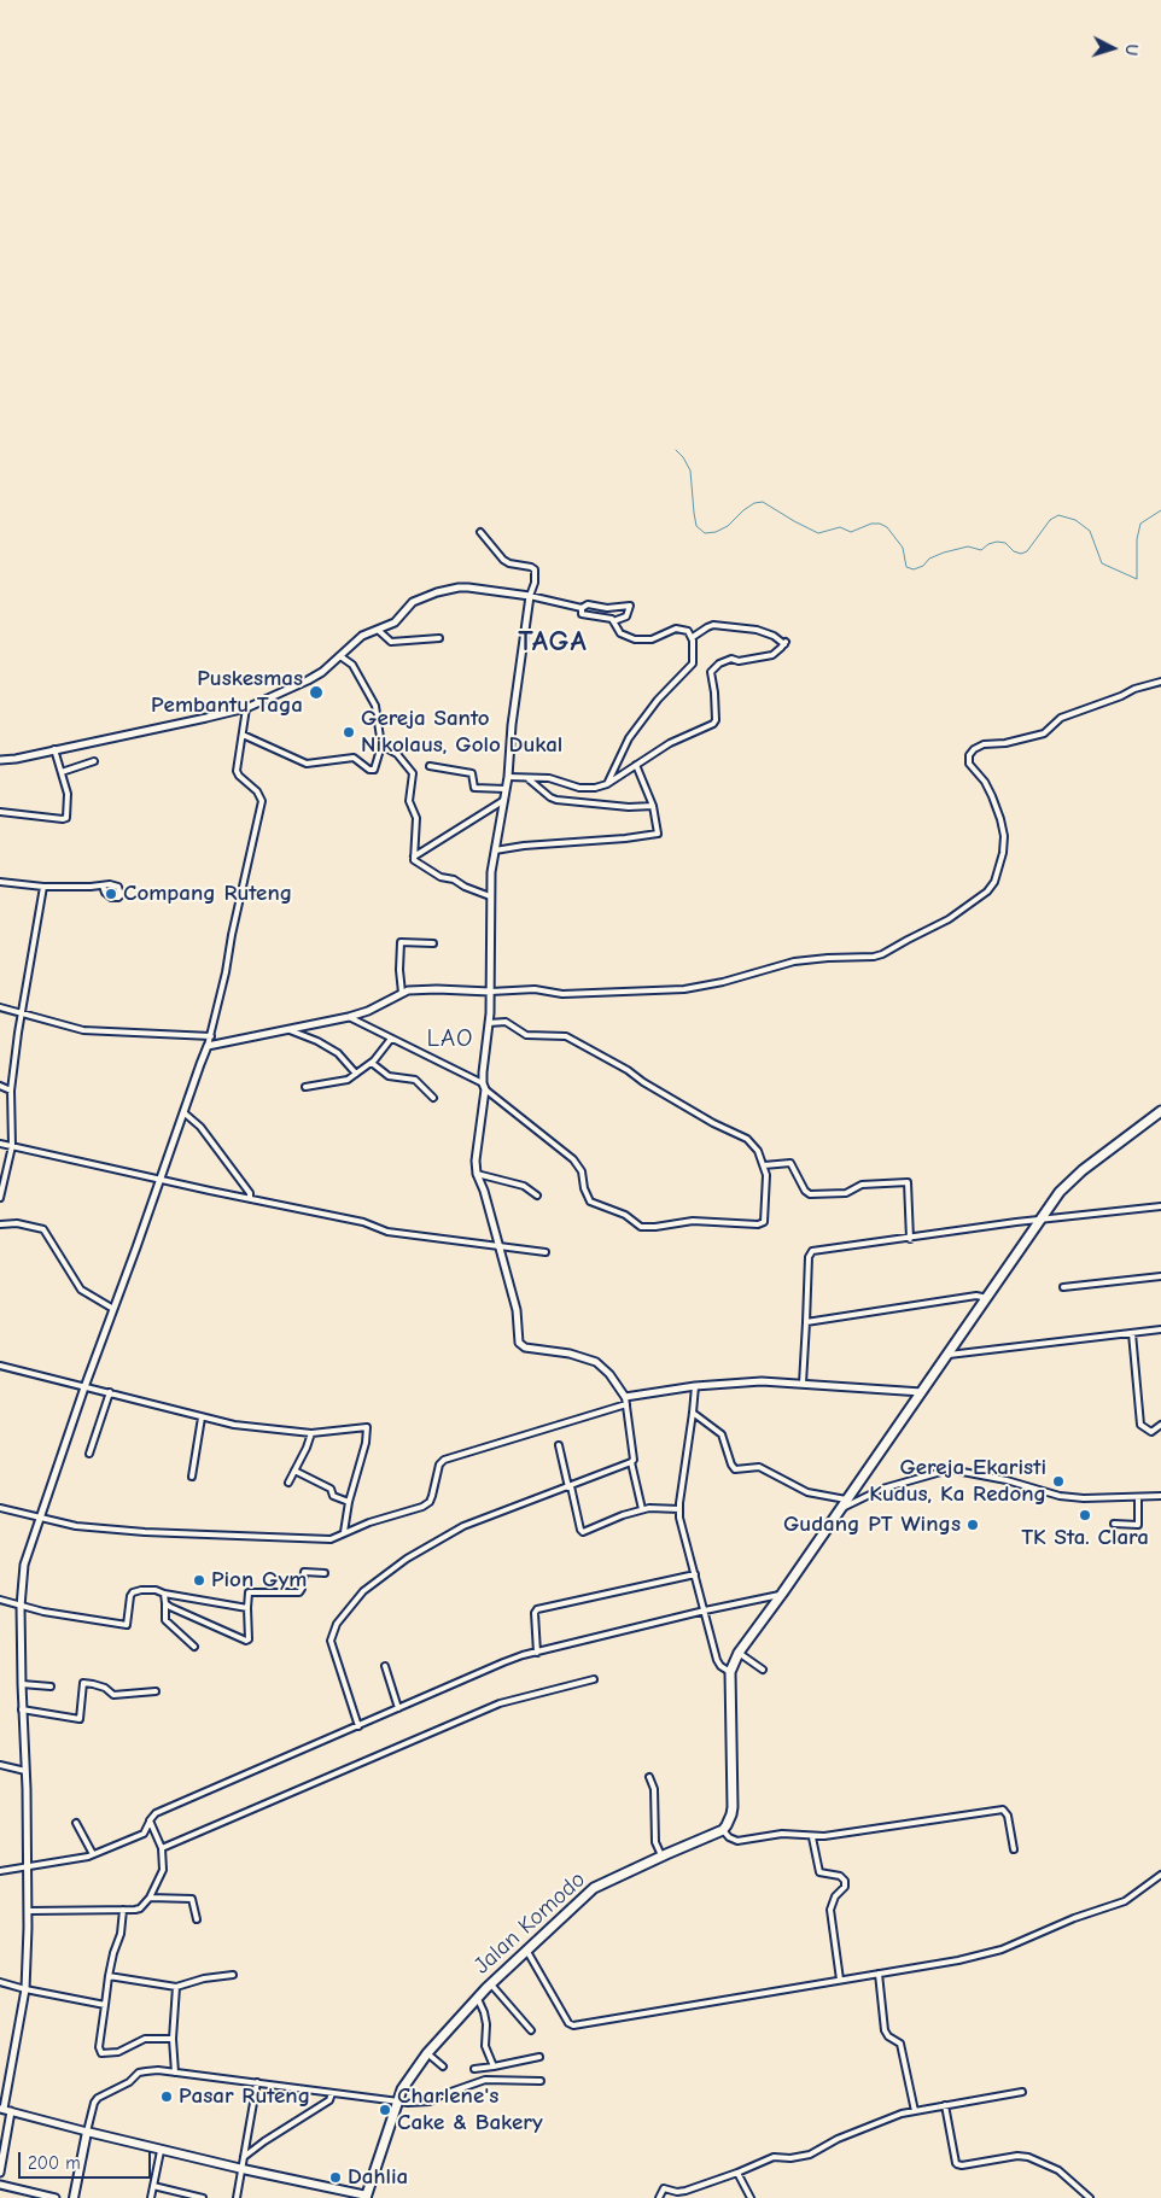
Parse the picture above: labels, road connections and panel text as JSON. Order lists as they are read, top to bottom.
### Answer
{
  "streets": {
    "highway": ["Jalan Komodo"]
  },
  "districts": ["TAGA", "LAO"],
  "places": [
    "Puskesmas Pembantu Taga",
    "Gereja Santo Nikolaus, Golo Dukal",
    "Compang Ruteng",
    "Gereja Ekaristi Kudus, Ka Redong",
    "TK Sta. Clara",
    "Gudang PT Wings",
    "Pion Gym",
    "Pasar Ruteng",
    "Charlene's Cake & Bakery",
    "Dahlia"
  ],
  "scale_bar": "200 m",
  "north": "right"
}
